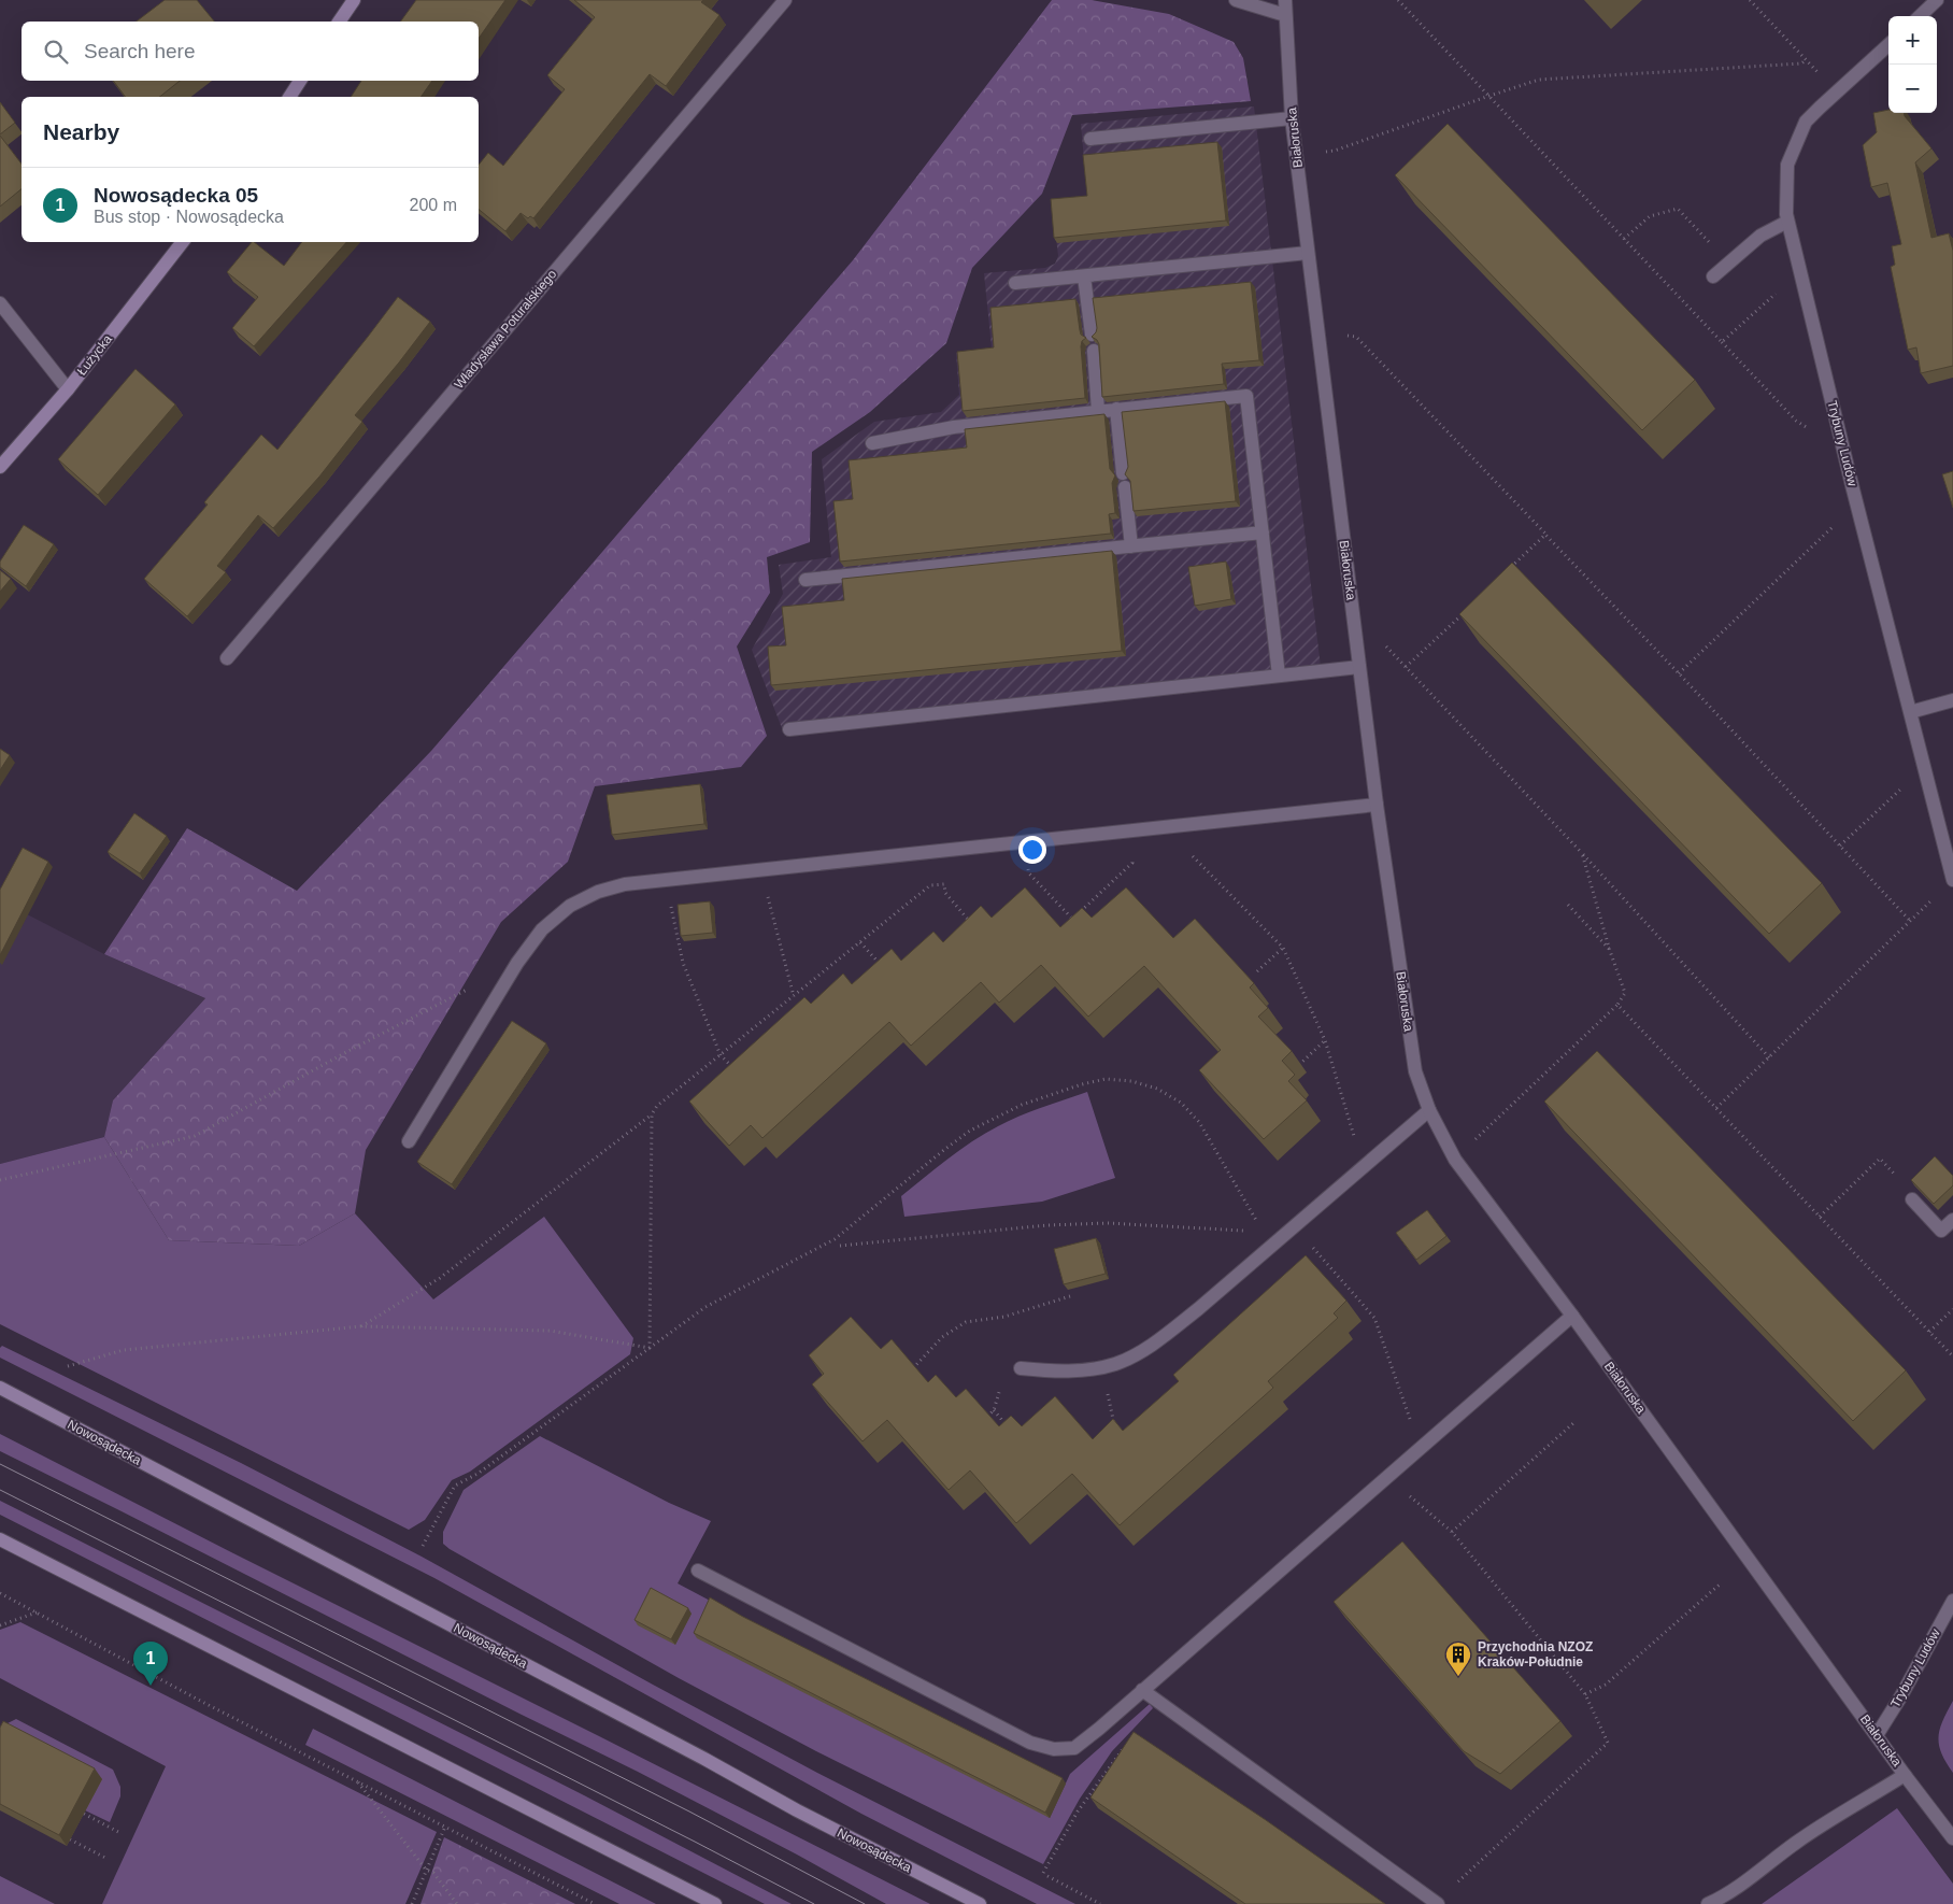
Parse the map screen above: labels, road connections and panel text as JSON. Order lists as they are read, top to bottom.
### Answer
{
  "streets": {
    "main road": ["Łużycka", "Nowosądecka"],
    "street": ["Białoruska", "Władysława Poturalskiego", "Trybuny Ludów"]
  },
  "crossings": [
    ["Białoruska", "Trybuny Ludów"]
  ],
  "places": {
    "building": ["Przychodnia NZOZ Kraków-Południe"]
  },
  "page": {
    "map_buttons": ["+", "−"],
    "search": "Search here",
    "heading": "Nearby",
    "list": [
      {
        "mark": "1",
        "name": "Nowosądecka 05",
        "note": "Bus stop · Nowosądecka",
        "value": "200 m"
      }
    ],
    "pins": "1"
  }
}
